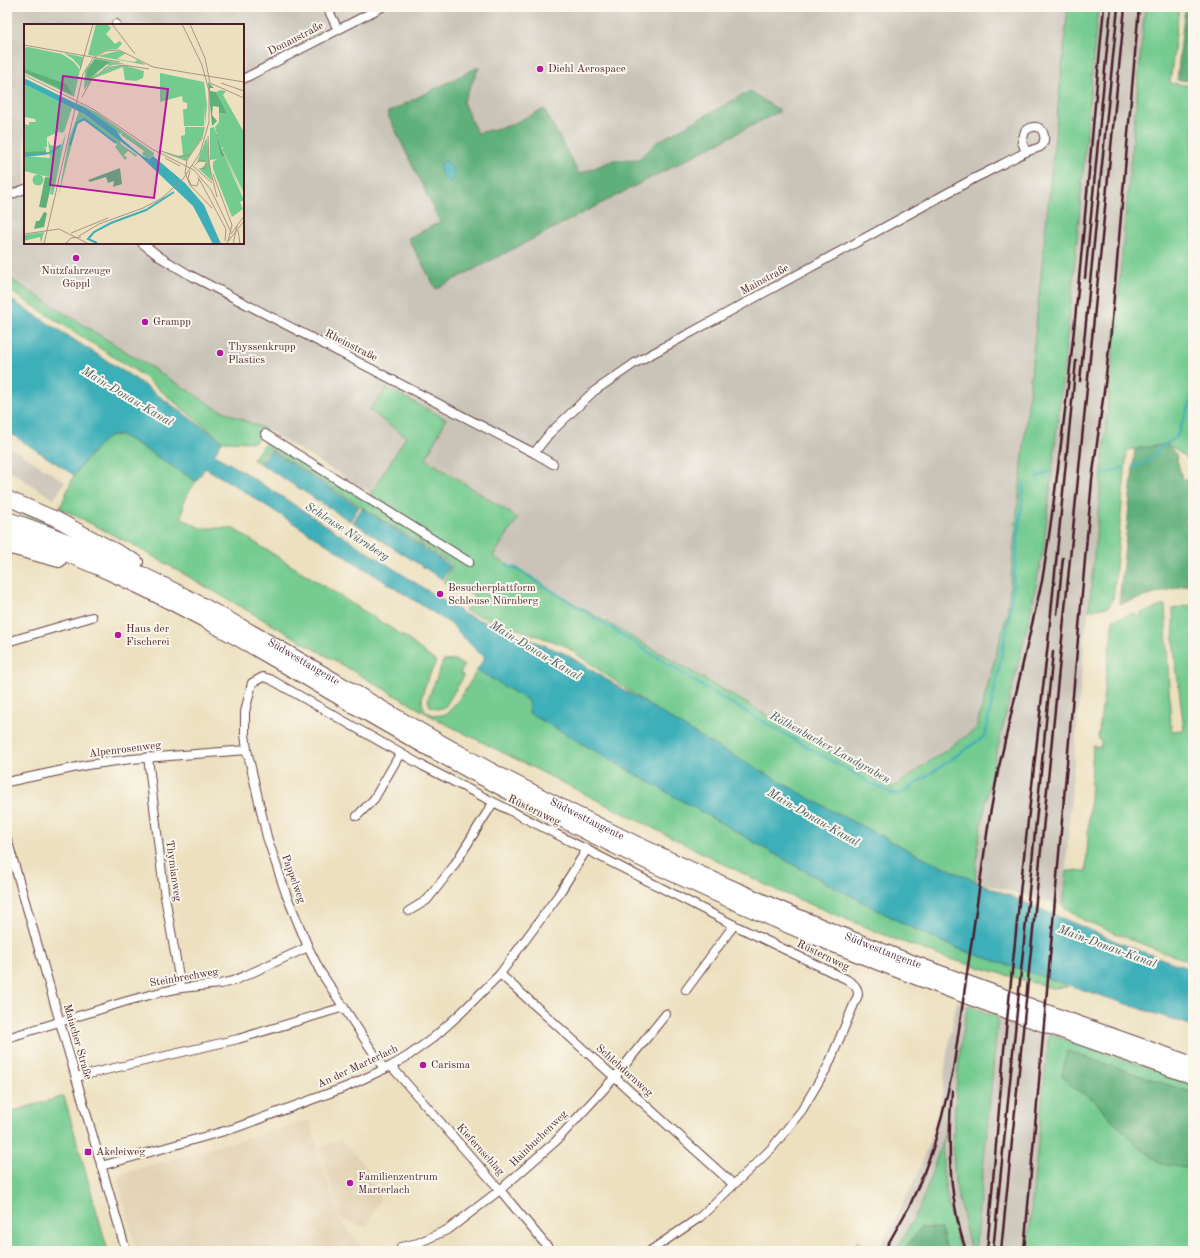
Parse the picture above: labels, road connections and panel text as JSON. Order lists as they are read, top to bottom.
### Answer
{
  "streets": {
    "highway": ["Südwesttangente"],
    "street": [
      "Donaustraße",
      "Mainstraße",
      "Rheinstraße",
      "Alpenrosenweg",
      "Rüsternweg",
      "Thymianweg",
      "Pappelweg",
      "Steinbrechweg",
      "Maiacher Straße",
      "An der Marterlach",
      "Schlehdornweg",
      "Hainbuchenweg",
      "Kiefernschlag"
    ]
  },
  "crossings": [
    ["Mainstraße", "Rheinstraße"],
    ["Alpenrosenweg", "Thymianweg"],
    ["Alpenrosenweg", "Pappelweg"],
    ["Rüsternweg", "Pappelweg"],
    ["Rüsternweg", "An der Marterlach"],
    ["Rüsternweg", "Schlehdornweg"],
    ["Thymianweg", "Steinbrechweg"],
    ["Pappelweg", "Steinbrechweg"],
    ["Pappelweg", "An der Marterlach"],
    ["Pappelweg", "Kiefernschlag"],
    ["Steinbrechweg", "Maiacher Straße"],
    ["Maiacher Straße", "An der Marterlach"],
    ["An der Marterlach", "Schlehdornweg"],
    ["An der Marterlach", "Kiefernschlag"],
    ["Schlehdornweg", "Hainbuchenweg"],
    ["Hainbuchenweg", "Kiefernschlag"]
  ],
  "water": ["Main-Donau-Kanal", "Schleuse Nürnberg", "Röthenbacher Landgraben"],
  "places": {
    "other": [
      "Diehl Aerospace",
      "Nutzfahrzeuge Göppl",
      "Grampp",
      "Thyssenkrupp Plastics",
      "Besucherplattform Schleuse Nürnberg",
      "Haus der Fischerei",
      "Carisma",
      "Familienzentrum Marterlach"
    ],
    "transit": ["Akeleiweg"]
  }
}
